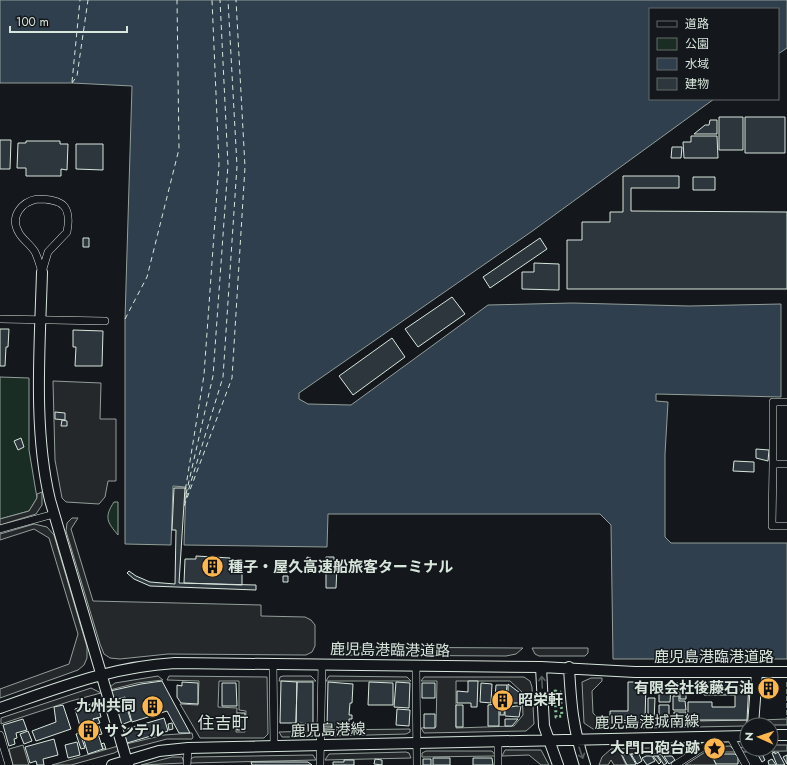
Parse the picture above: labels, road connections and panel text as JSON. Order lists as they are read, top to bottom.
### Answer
{
  "streets": {
    "street": ["鹿児島港臨港道路", "鹿児島港城南線", "鹿児島港線"]
  },
  "crossings": [
    ["鹿児島港城南線", "鹿児島港線"]
  ],
  "districts": ["住吉町"],
  "places": {
    "building": [
      "種子・屋久高速船旅客ターミナル",
      "有限会社後藤石油",
      "昭栄軒",
      "九州共同",
      "サンテル"
    ],
    "place": ["大門口砲台跡"]
  },
  "legend": [
    "道路",
    "公園",
    "水域",
    "建物"
  ],
  "scale_bar": "100 m",
  "north": "left"
}
